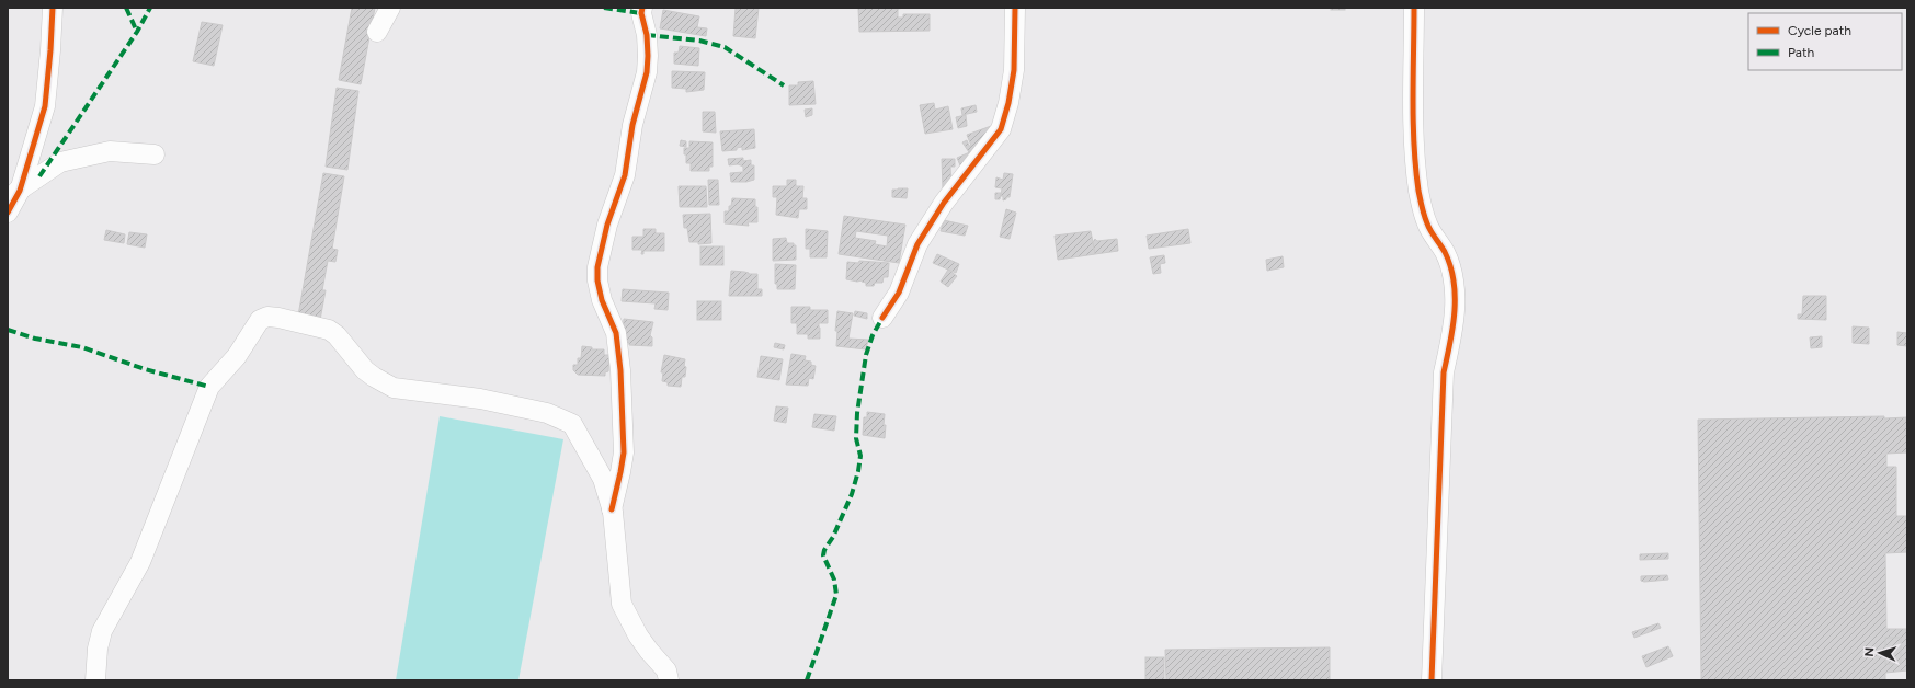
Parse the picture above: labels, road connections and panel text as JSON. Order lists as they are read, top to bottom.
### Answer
{
  "legend": ["Cycle path", "Path"],
  "north": "left"
}
